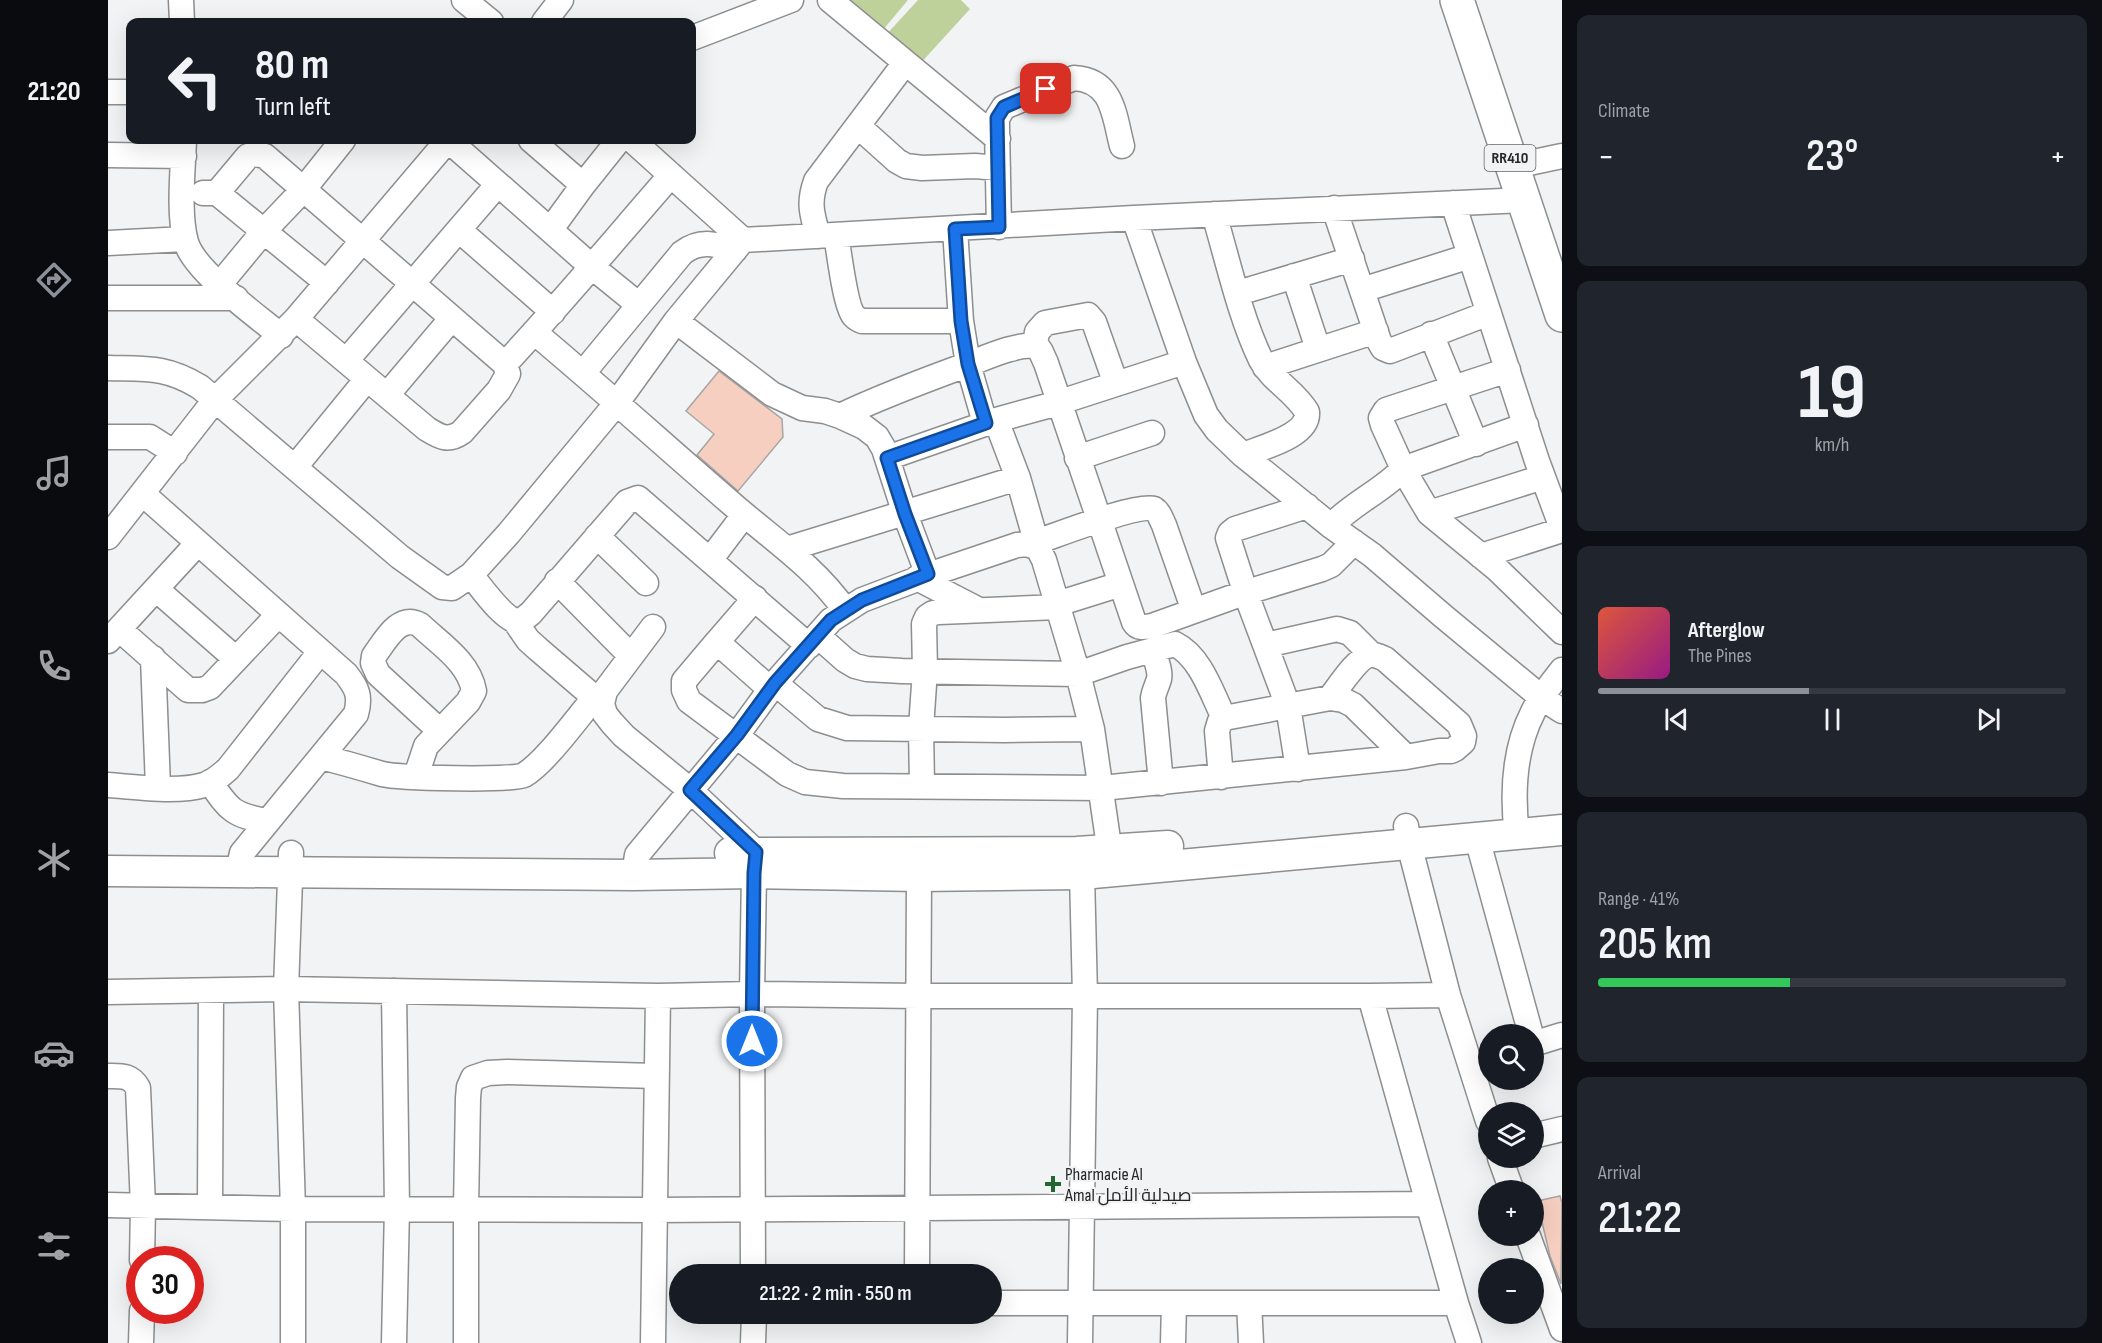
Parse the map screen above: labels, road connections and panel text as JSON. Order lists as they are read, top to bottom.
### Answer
{
  "streets": {
    "highway": ["RR410"]
  },
  "places": {
    "health": ["Pharmacie Al Amal صيدلية الأمل"]
  },
  "page": {
    "tabs": "21:20",
    "tile": [
      "Climate",
      ["19", "km/h"],
      ["Range · 41%", "205 km"],
      ["Arrival", "21:22"]
    ],
    "turn": ["80 m", "Turn left"],
    "heat": ["−", "23°", "+"],
    "song": ["Afterglow", "The Pines"],
    "map_buttons": ["+", "−"],
    "limit": "30",
    "trip": "21:22 · 2 min · 550 m"
  }
}
